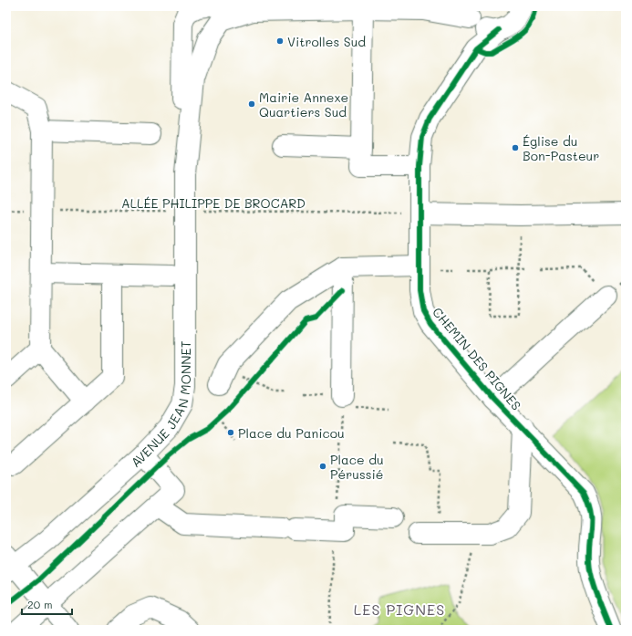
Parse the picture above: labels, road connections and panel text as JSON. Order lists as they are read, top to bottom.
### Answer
{
  "streets": {
    "street": ["CHEMIN DES PIGNES", "AVENUE JEAN MONNET"],
    "path": ["ALLÉE PHILIPPE DE BROCARD"]
  },
  "crossings": [
    ["ALLÉE PHILIPPE DE BROCARD", "CHEMIN DES PIGNES"],
    ["ALLÉE PHILIPPE DE BROCARD", "AVENUE JEAN MONNET"]
  ],
  "districts": ["LES PIGNES"],
  "places": [
    "Vitrolles Sud",
    "Mairie Annexe Quartiers Sud",
    "Église du Bon-Pasteur",
    "Place du Panicou",
    "Place du Pérussié"
  ],
  "scale_bar": "20 m"
}
